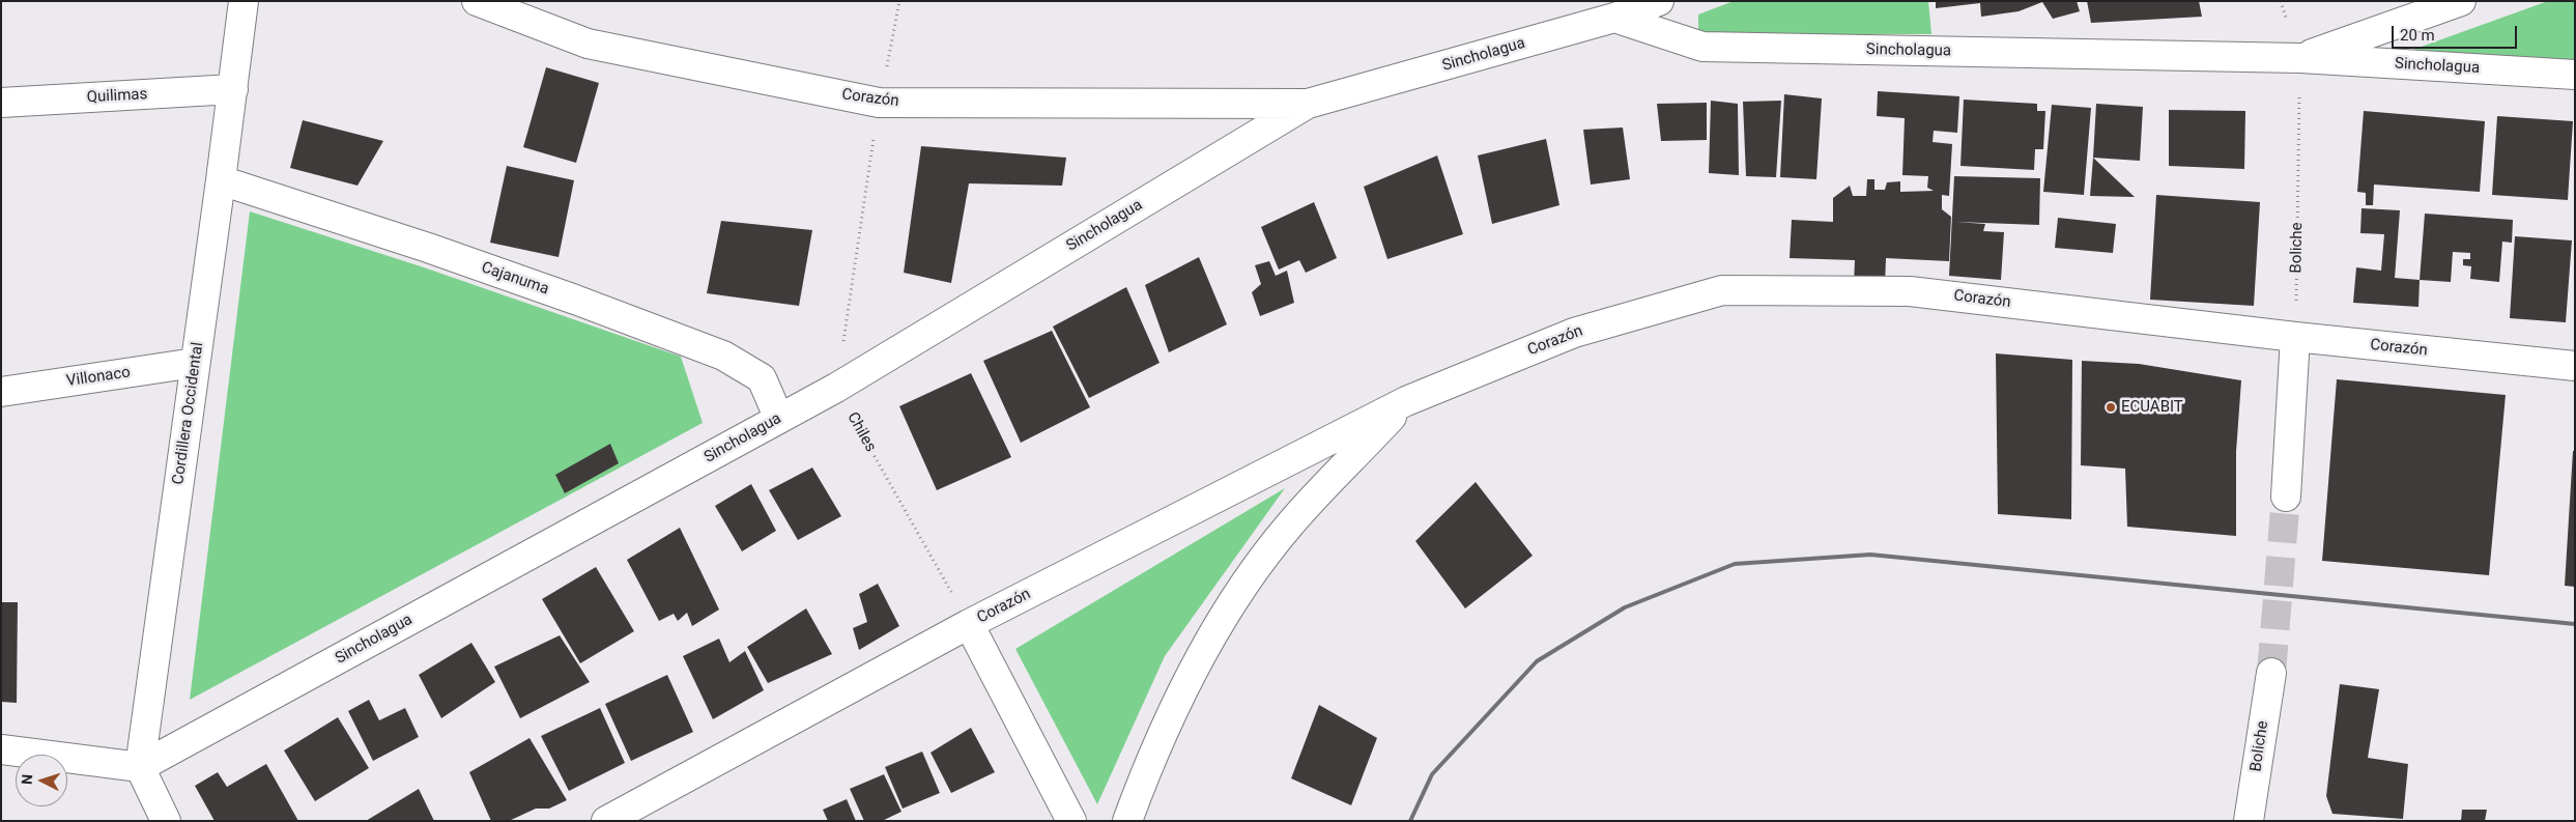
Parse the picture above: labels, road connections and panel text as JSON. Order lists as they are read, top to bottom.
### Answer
{
  "streets": {
    "street": [
      "Sincholagua",
      "Quilimas",
      "Corazón",
      "Boliche",
      "Cajanuma",
      "Villonaco",
      "Cordillera Occidental"
    ],
    "path": ["Chiles"]
  },
  "crossings": [
    ["Sincholagua", "Corazón"],
    ["Sincholagua", "Boliche"],
    ["Sincholagua", "Cajanuma"],
    ["Sincholagua", "Cordillera Occidental"],
    ["Sincholagua", "Chiles"],
    ["Quilimas", "Cordillera Occidental"],
    ["Corazón", "Boliche"],
    ["Corazón", "Chiles"],
    ["Cajanuma", "Cordillera Occidental"],
    ["Villonaco", "Cordillera Occidental"]
  ],
  "places": ["ECUABIT"],
  "scale_bar": "20 m",
  "north": "left"
}
